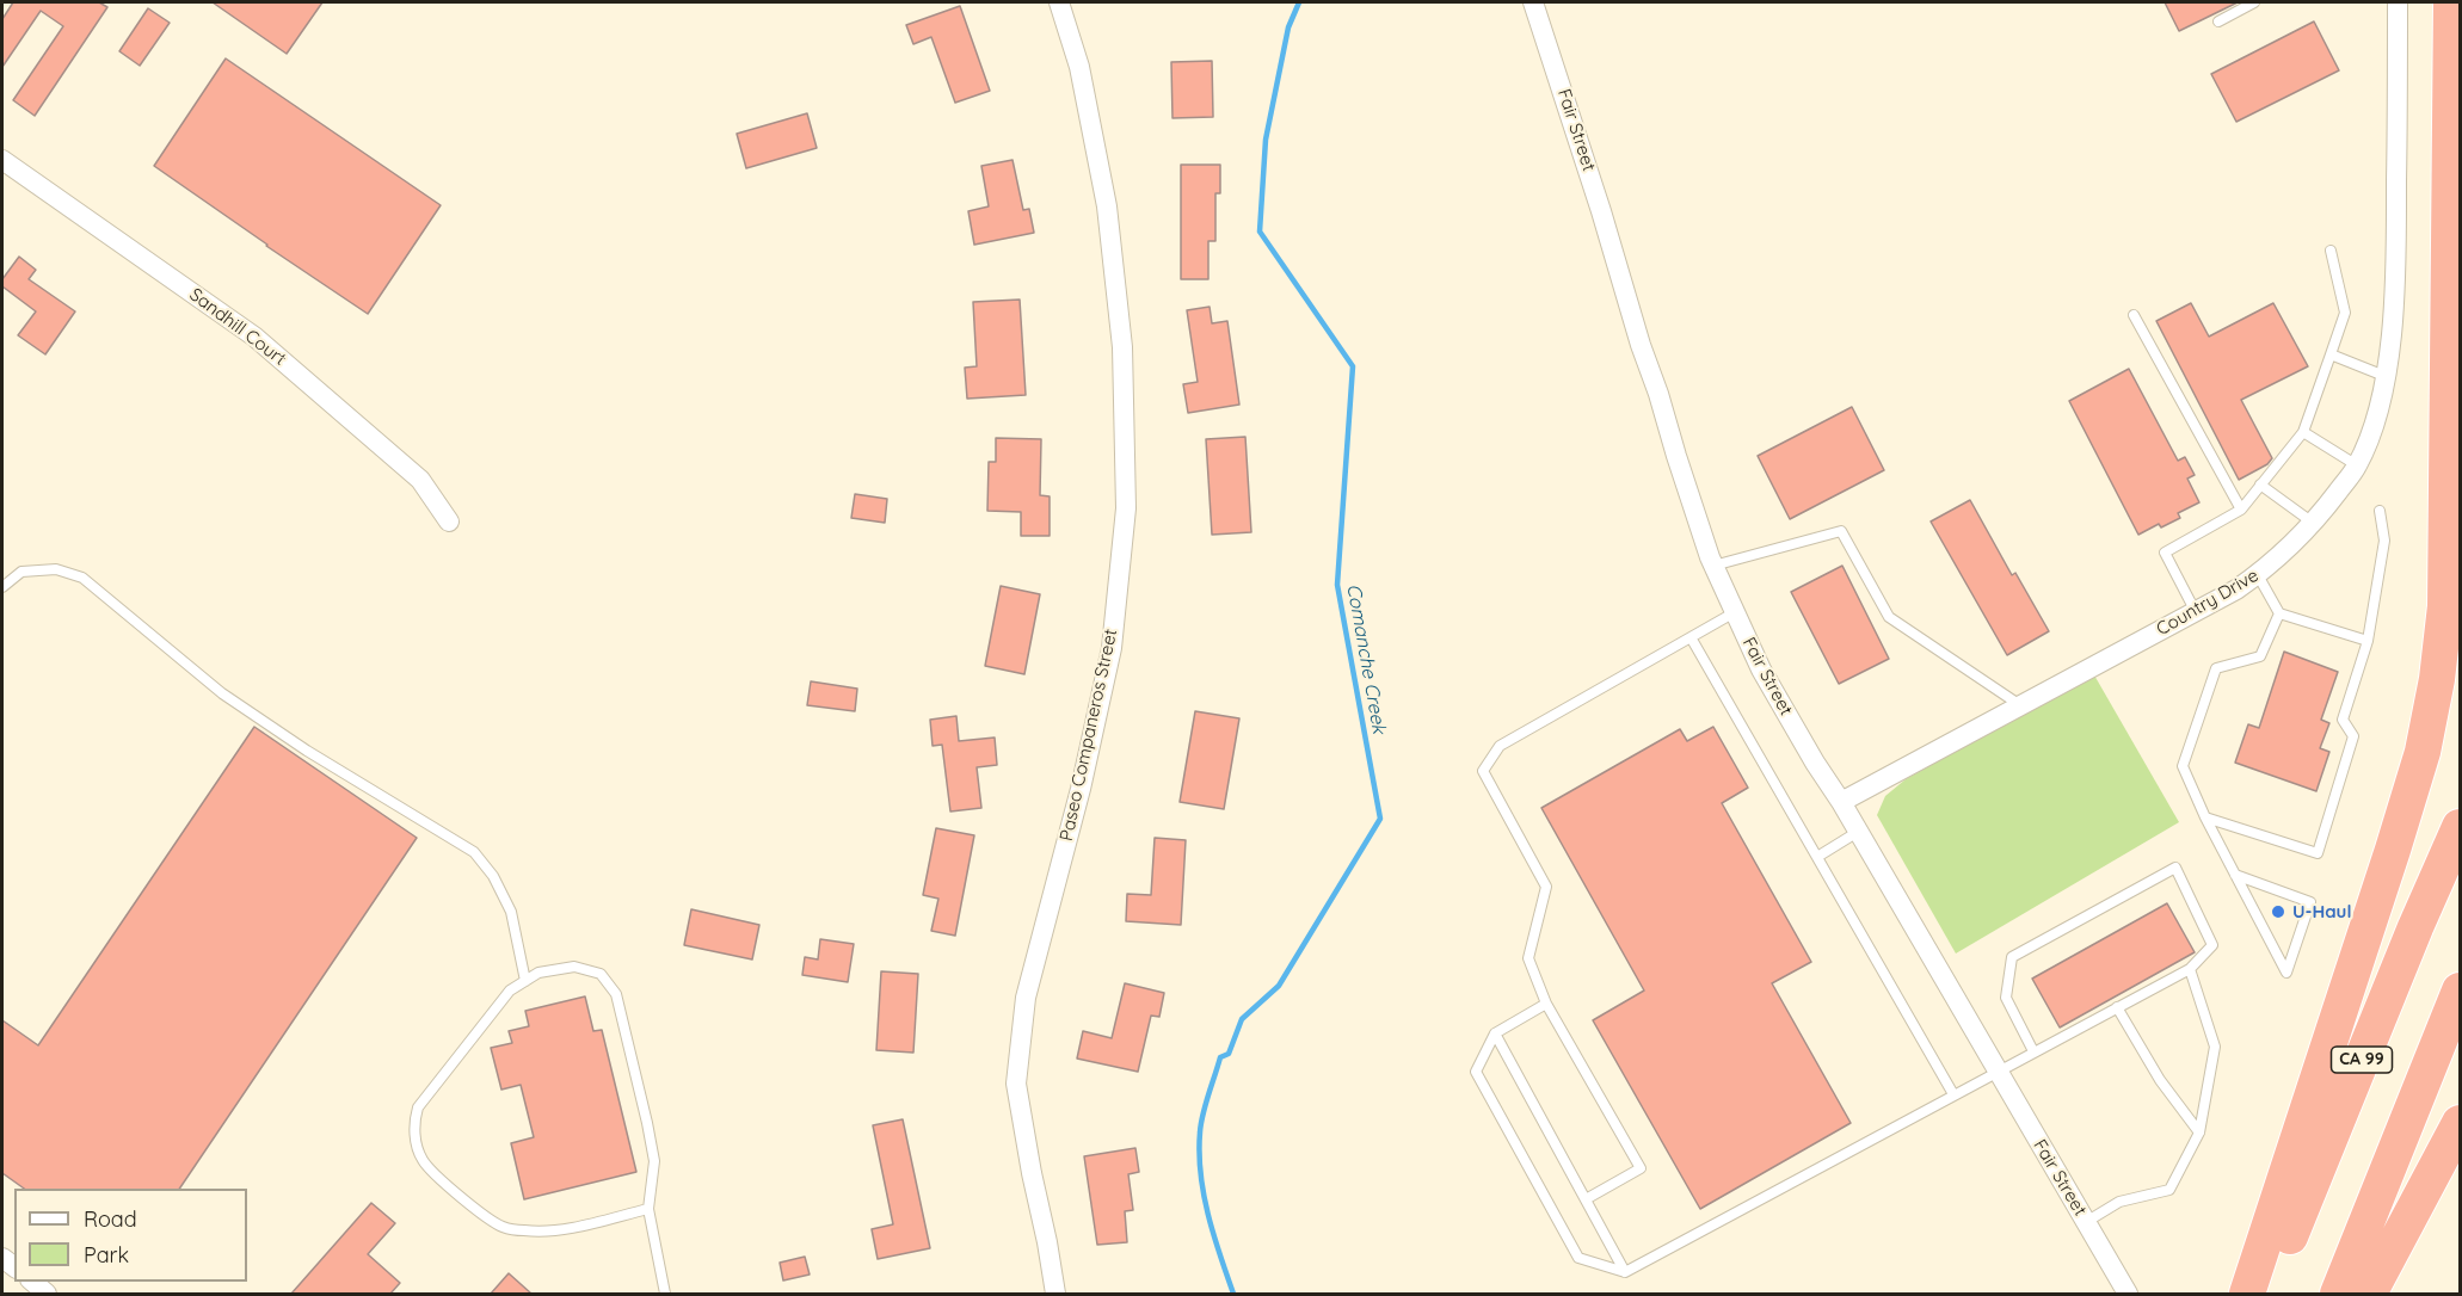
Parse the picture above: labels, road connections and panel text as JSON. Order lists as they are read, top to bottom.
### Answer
{
  "streets": {
    "highway": ["CA 99"],
    "street": [
      "Fair Street",
      "Sandhill Court",
      "Country Drive",
      "Paseo Companeros Street"
    ]
  },
  "crossings": [
    ["Fair Street", "Country Drive"]
  ],
  "water": ["Comanche Creek"],
  "places": ["U-Haul"],
  "legend": ["Road", "Park"]
}
